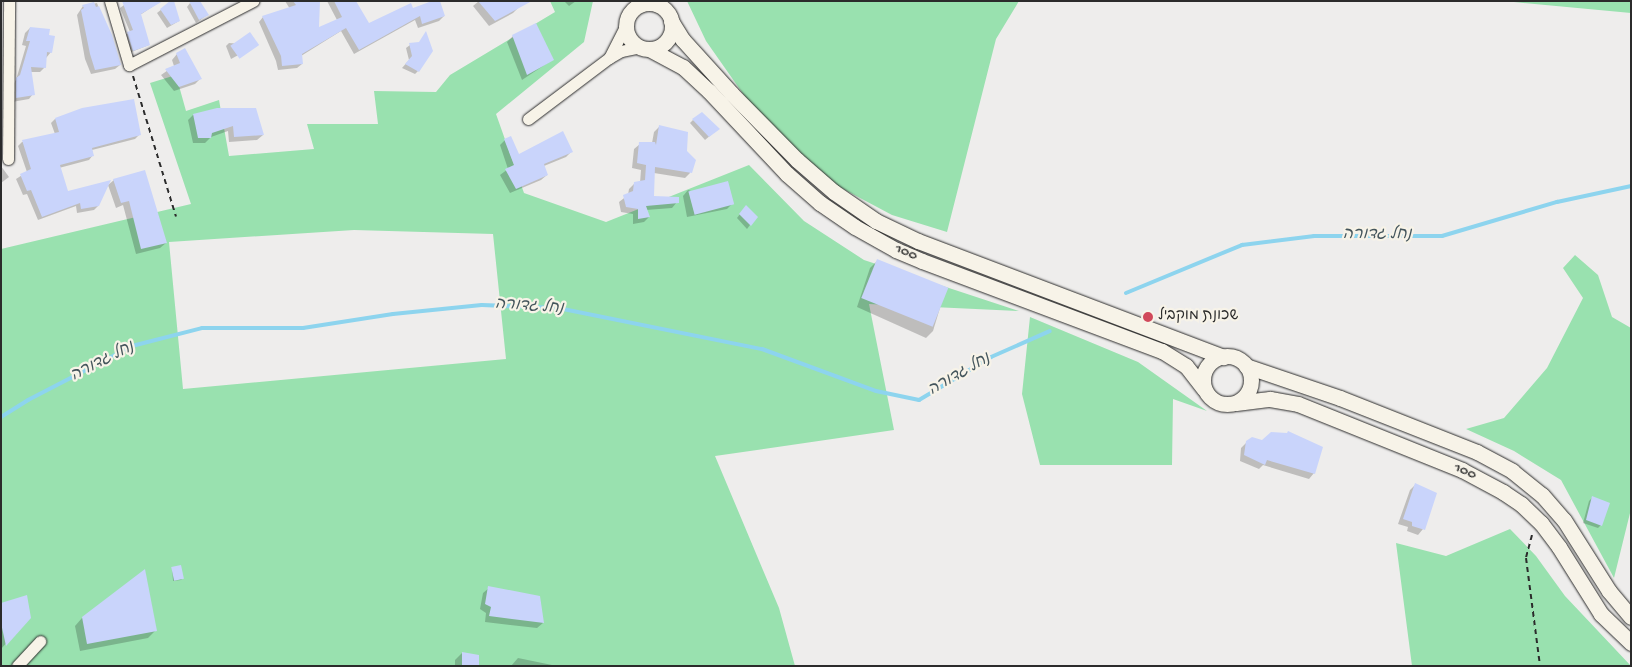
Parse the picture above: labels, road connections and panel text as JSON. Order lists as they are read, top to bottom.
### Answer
{
  "streets": {
    "main road": ["100"]
  },
  "water": ["נחל גדורה"],
  "places": ["שכונת מוקביל"]
}
